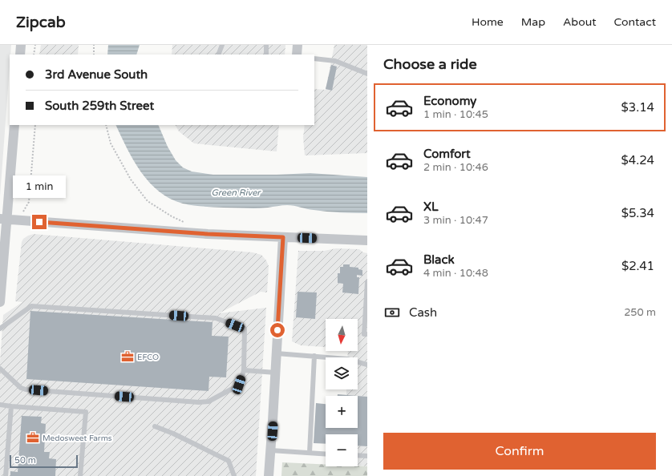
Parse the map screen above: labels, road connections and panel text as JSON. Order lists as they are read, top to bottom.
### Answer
{
  "water": ["Green River"],
  "places": {
    "office": ["EFCO", "Medosweet Farms"]
  },
  "scale_bar": "50 m",
  "north": "bottom",
  "page": {
    "header": "Zipcab",
    "nav": [
      "Home",
      "Map",
      "About",
      "Contact"
    ],
    "heading": "Choose a ride",
    "banner": ["3rd Avenue South", "South 259th Street"],
    "list": [
      {
        "name": "Economy",
        "note": "1 min · 10:45",
        "value": "$3.14"
      },
      {
        "name": "Comfort",
        "note": "2 min · 10:46",
        "value": "$4.24"
      },
      {
        "name": "XL",
        "note": "3 min · 10:47",
        "value": "$5.34"
      },
      {
        "name": "Black",
        "note": "4 min · 10:48",
        "value": "$2.41"
      }
    ],
    "bubble": "1 min",
    "pay": ["Cash", "250 m"],
    "map_buttons": ["+", "−"],
    "buttons": "Confirm",
    "scale": "50 m"
  }
}
